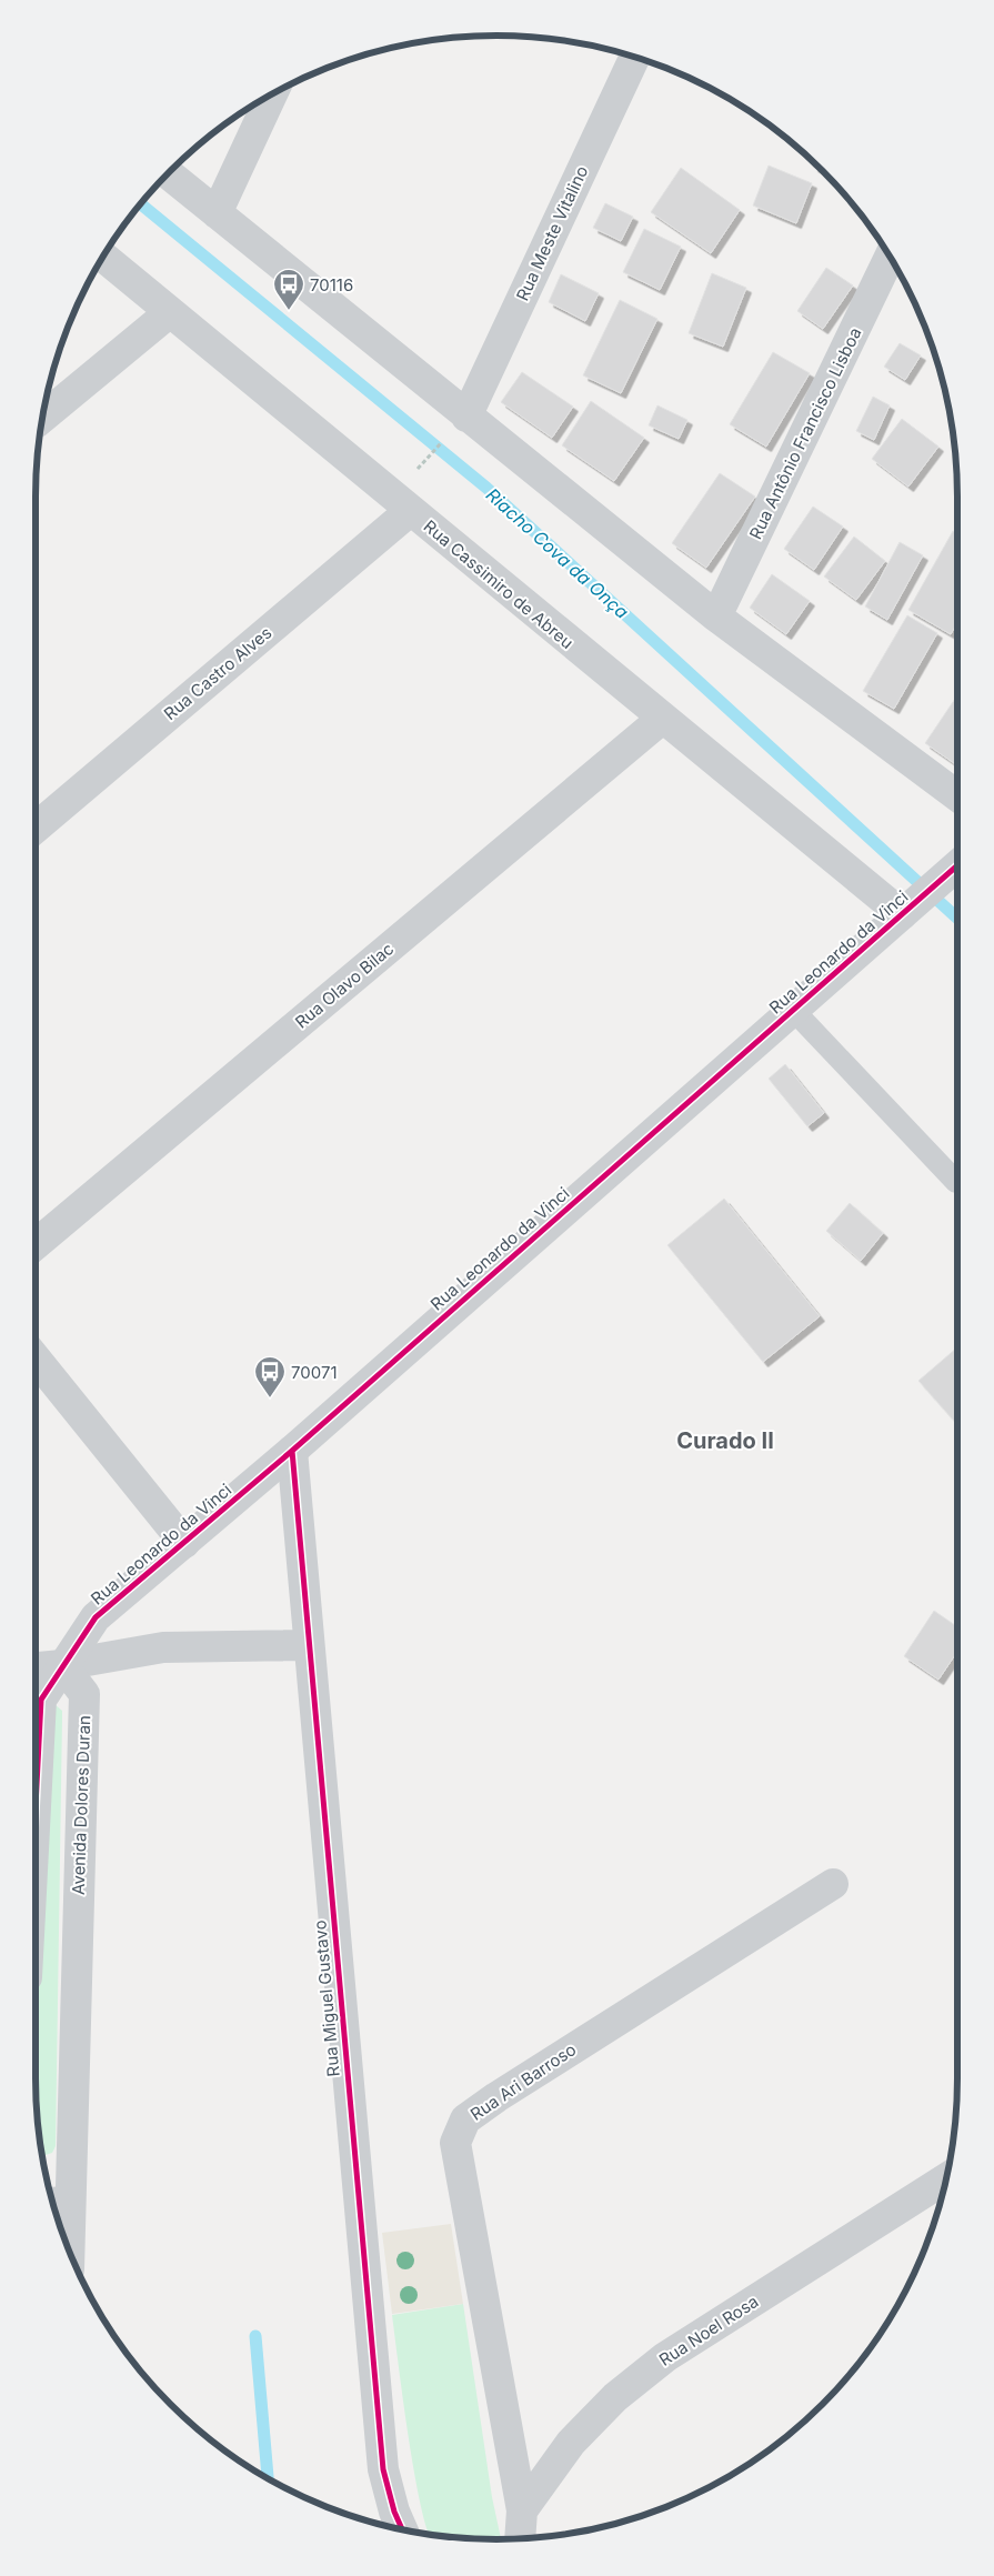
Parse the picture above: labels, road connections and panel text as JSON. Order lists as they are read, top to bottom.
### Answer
{
  "streets": {
    "street": [
      "Rua Meste Vitalino",
      "Rua Antônio Francisco Lisboa",
      "Rua Cassimiro de Abreu",
      "Rua Castro Alves",
      "Rua Leonardo da Vinci",
      "Rua Olavo Bilac",
      "Avenida Dolores Duran",
      "Rua Miguel Gustavo",
      "Rua Ari Barroso",
      "Rua Noel Rosa"
    ]
  },
  "crossings": [
    ["Rua Cassimiro de Abreu", "Rua Castro Alves"],
    ["Rua Cassimiro de Abreu", "Rua Leonardo da Vinci"],
    ["Rua Cassimiro de Abreu", "Rua Olavo Bilac"],
    ["Rua Leonardo da Vinci", "Avenida Dolores Duran"],
    ["Rua Leonardo da Vinci", "Rua Miguel Gustavo"],
    ["Rua Ari Barroso", "Rua Noel Rosa"]
  ],
  "districts": ["Curado II"],
  "water": ["Riacho Cova da Onça"],
  "places": {
    "bus stop": ["70116", "70071"]
  }
}
